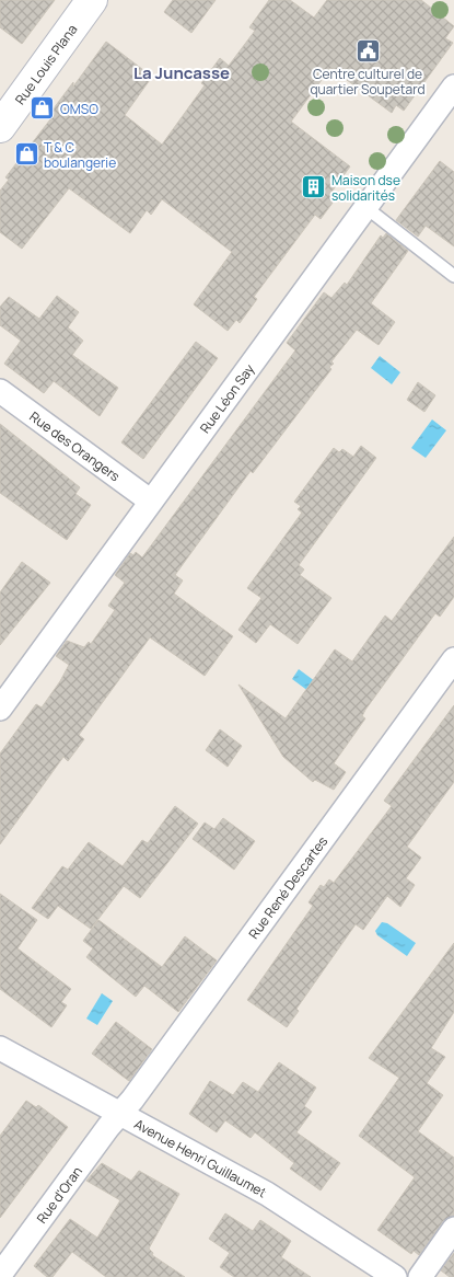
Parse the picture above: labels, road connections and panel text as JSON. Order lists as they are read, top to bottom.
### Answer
{
  "streets": {
    "street": [
      "Rue Louis Plana",
      "Rue Léon Say",
      "Rue des Orangers",
      "Rue René Descartes",
      "Avenue Henri Guillaumet",
      "Rue d'Oran"
    ]
  },
  "crossings": [
    ["Rue Léon Say", "Rue des Orangers"],
    ["Rue René Descartes", "Avenue Henri Guillaumet"],
    ["Rue René Descartes", "Rue d'Oran"],
    ["Avenue Henri Guillaumet", "Rue d'Oran"]
  ],
  "districts": ["La Juncasse"],
  "places": {
    "public building": ["Centre culturel de quartier Soupetard"],
    "shop": ["OMSO", "T & C boulangerie"],
    "building": ["Maison dse solidarités"]
  }
}
